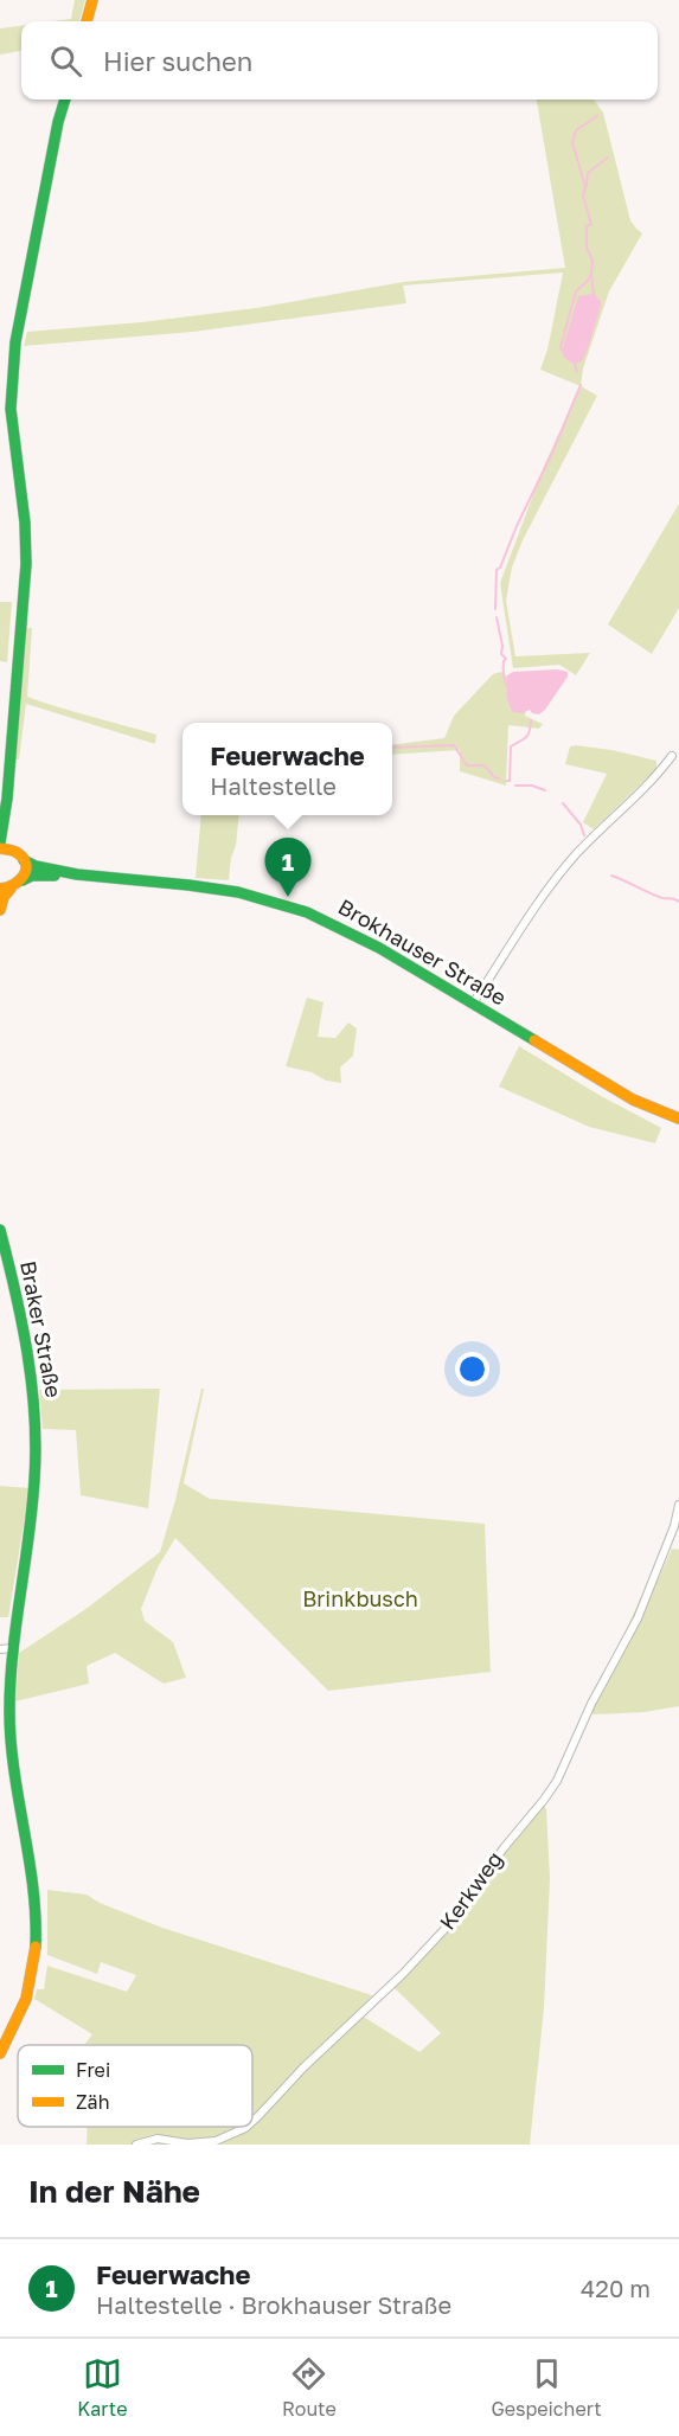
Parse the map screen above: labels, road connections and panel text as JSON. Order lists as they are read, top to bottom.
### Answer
{
  "streets": {
    "street": ["Brokhauser Straße", "Braker Straße", "Kerkweg"]
  },
  "parks": ["Brinkbusch"],
  "legend": ["Frei", "Zäh"],
  "page": {
    "search": "Hier suchen",
    "popup": ["Feuerwache", "Haltestelle"],
    "pins": "1",
    "heading": "In der Nähe",
    "list": [
      {
        "mark": "1",
        "name": "Feuerwache",
        "note": "Haltestelle · Brokhauser Straße",
        "value": "420 m"
      }
    ],
    "nav": ["Karte", "Route", "Gespeichert"]
  }
}
